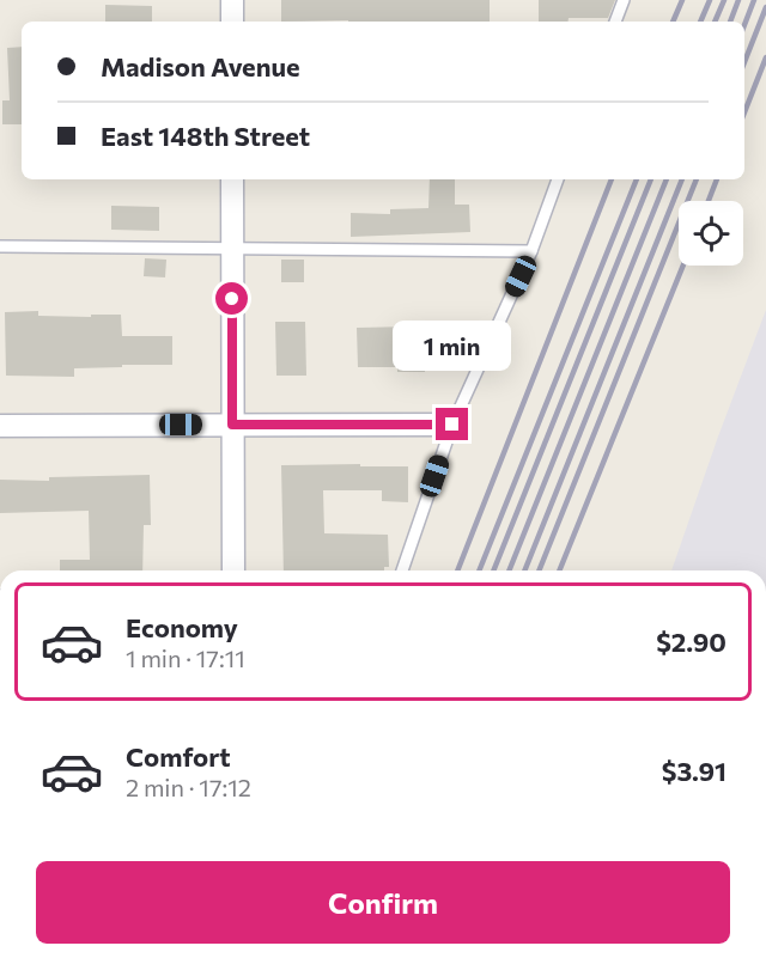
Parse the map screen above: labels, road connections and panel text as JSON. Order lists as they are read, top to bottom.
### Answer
{
  "page": {
    "banner": ["Madison Avenue", "East 148th Street"],
    "bubble": "1 min",
    "list": [
      {
        "name": "Economy",
        "note": "1 min · 17:11",
        "value": "$2.90"
      },
      {
        "name": "Comfort",
        "note": "2 min · 17:12",
        "value": "$3.91"
      }
    ],
    "buttons": "Confirm"
  }
}
